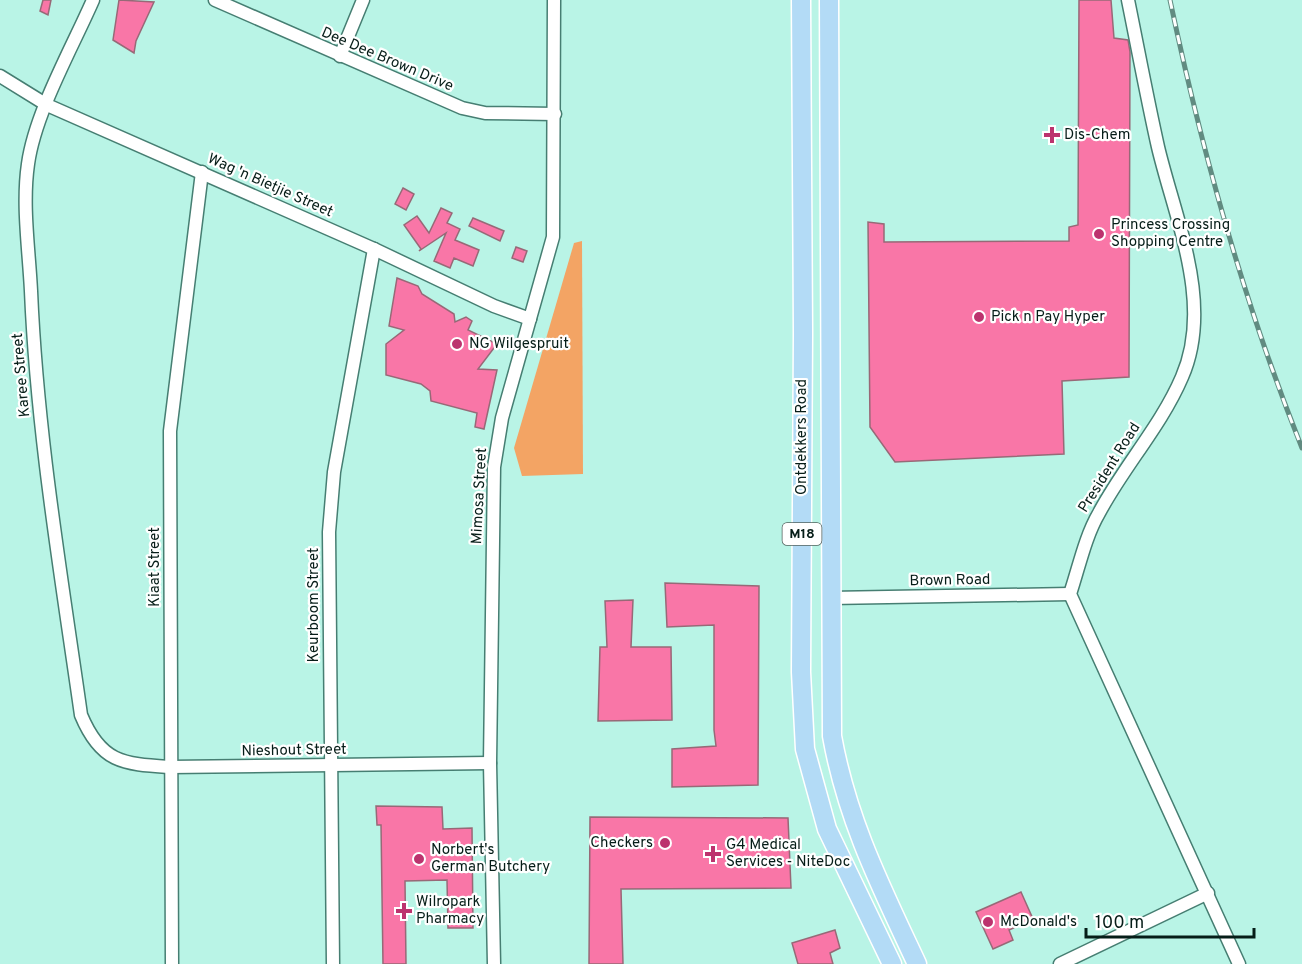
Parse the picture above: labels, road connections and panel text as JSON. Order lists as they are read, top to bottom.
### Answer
{
  "streets": {
    "main road": ["Ontdekkers Road", "M18"],
    "street": [
      "Dee Dee Brown Drive",
      "Wag 'n Bietjie Street",
      "Karee Street",
      "President Road",
      "Mimosa Street",
      "Kiaat Street",
      "Brown Road",
      "Keurboom Street",
      "Nieshout Street"
    ]
  },
  "crossings": [
    ["Dee Dee Brown Drive", "Mimosa Street"],
    ["Wag 'n Bietjie Street", "Karee Street"],
    ["Wag 'n Bietjie Street", "Mimosa Street"],
    ["Wag 'n Bietjie Street", "Kiaat Street"],
    ["Wag 'n Bietjie Street", "Keurboom Street"],
    ["Karee Street", "Nieshout Street"],
    ["Ontdekkers Road", "Brown Road"],
    ["President Road", "Brown Road"],
    ["Mimosa Street", "Nieshout Street"],
    ["Kiaat Street", "Nieshout Street"],
    ["Keurboom Street", "Nieshout Street"]
  ],
  "places": {
    "health": ["Dis-Chem", "G4 Medical Services - NiteDoc", "Wilropark Pharmacy"],
    "other": [
      "Princess Crossing Shopping Centre",
      "Pick n Pay Hyper",
      "NG Wilgespruit",
      "Checkers",
      "Norbert's German Butchery",
      "McDonald's"
    ]
  },
  "scale_bar": "100 m"
}
